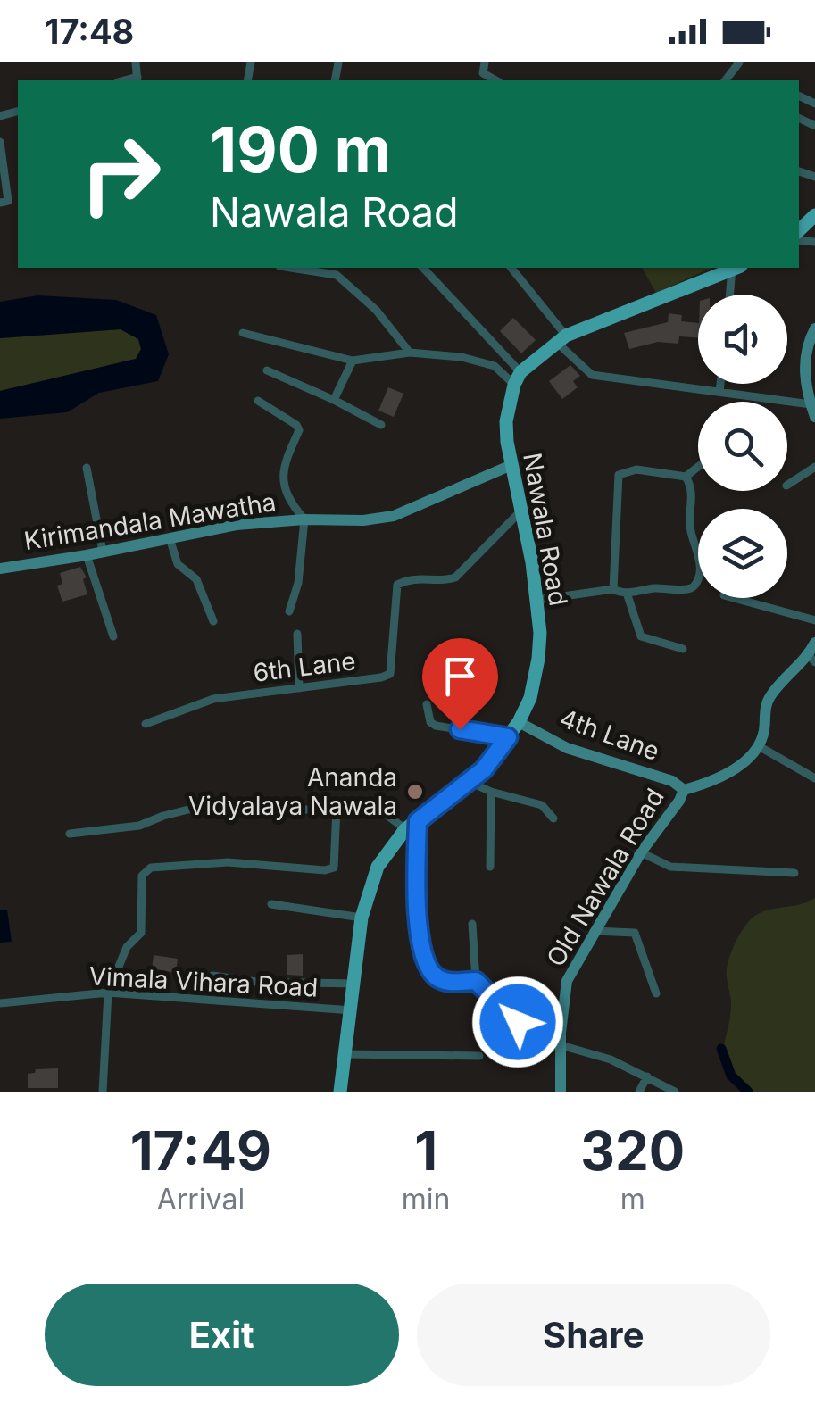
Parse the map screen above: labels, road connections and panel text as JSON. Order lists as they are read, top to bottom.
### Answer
{
  "streets": {
    "main road": ["Nawala Road"],
    "street": [
      "Kirimandala Mawatha",
      "6th Lane",
      "4th Lane",
      "Old Nawala Road",
      "Vimala Vihara Road"
    ]
  },
  "crossings": [
    ["Kirimandala Mawatha", "Nawala Road"],
    ["Nawala Road", "6th Lane"],
    ["Nawala Road", "4th Lane"],
    ["Nawala Road", "Vimala Vihara Road"],
    ["4th Lane", "Old Nawala Road"]
  ],
  "places": ["Ananda Vidyalaya Nawala"],
  "page": {
    "status": "17:48",
    "turn": ["190 m", "Nawala Road"],
    "eta": [
      "17:49",
      "Arrival",
      "1",
      "min",
      "320",
      "m"
    ],
    "buttons": ["Exit", "Share"]
  }
}
